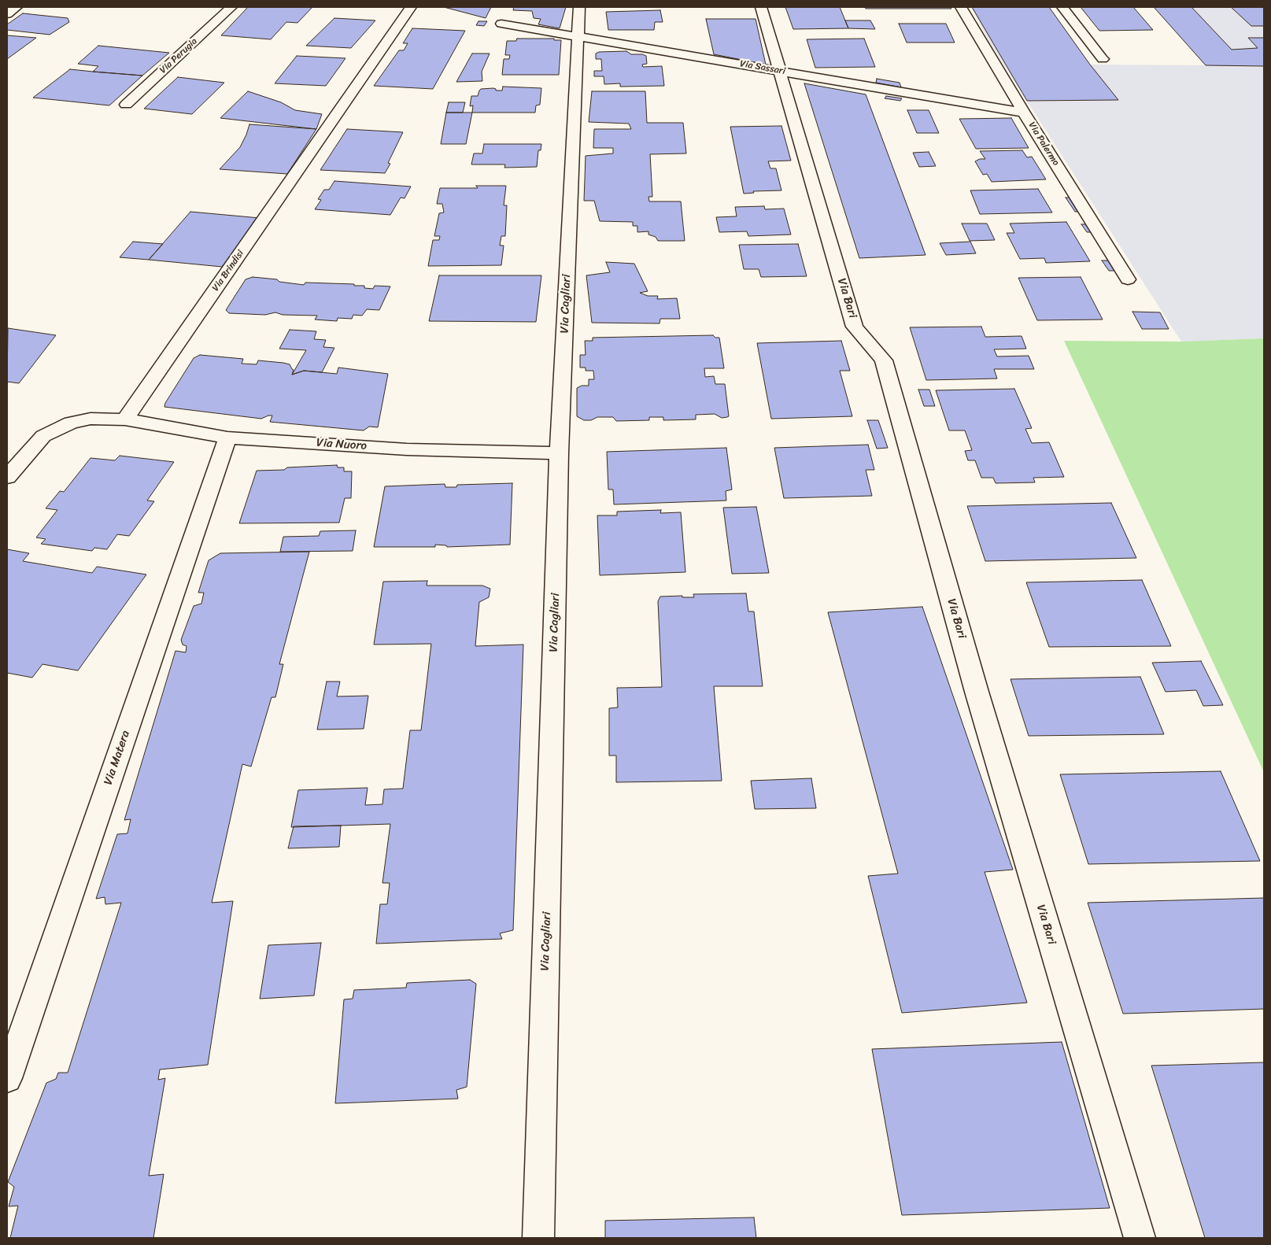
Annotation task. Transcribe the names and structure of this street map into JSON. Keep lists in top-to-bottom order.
{
  "streets": {
    "street": [
      "Via Perugia",
      "Via Sassari",
      "Via Palermo",
      "Via Brindisi",
      "Via Bari",
      "Via Cagliari",
      "Via Nuoro",
      "Via Matera"
    ]
  },
  "crossings": [
    ["Via Sassari", "Via Palermo"],
    ["Via Sassari", "Via Bari"],
    ["Via Sassari", "Via Cagliari"],
    ["Via Brindisi", "Via Nuoro"],
    ["Via Cagliari", "Via Nuoro"],
    ["Via Nuoro", "Via Matera"]
  ]
}
